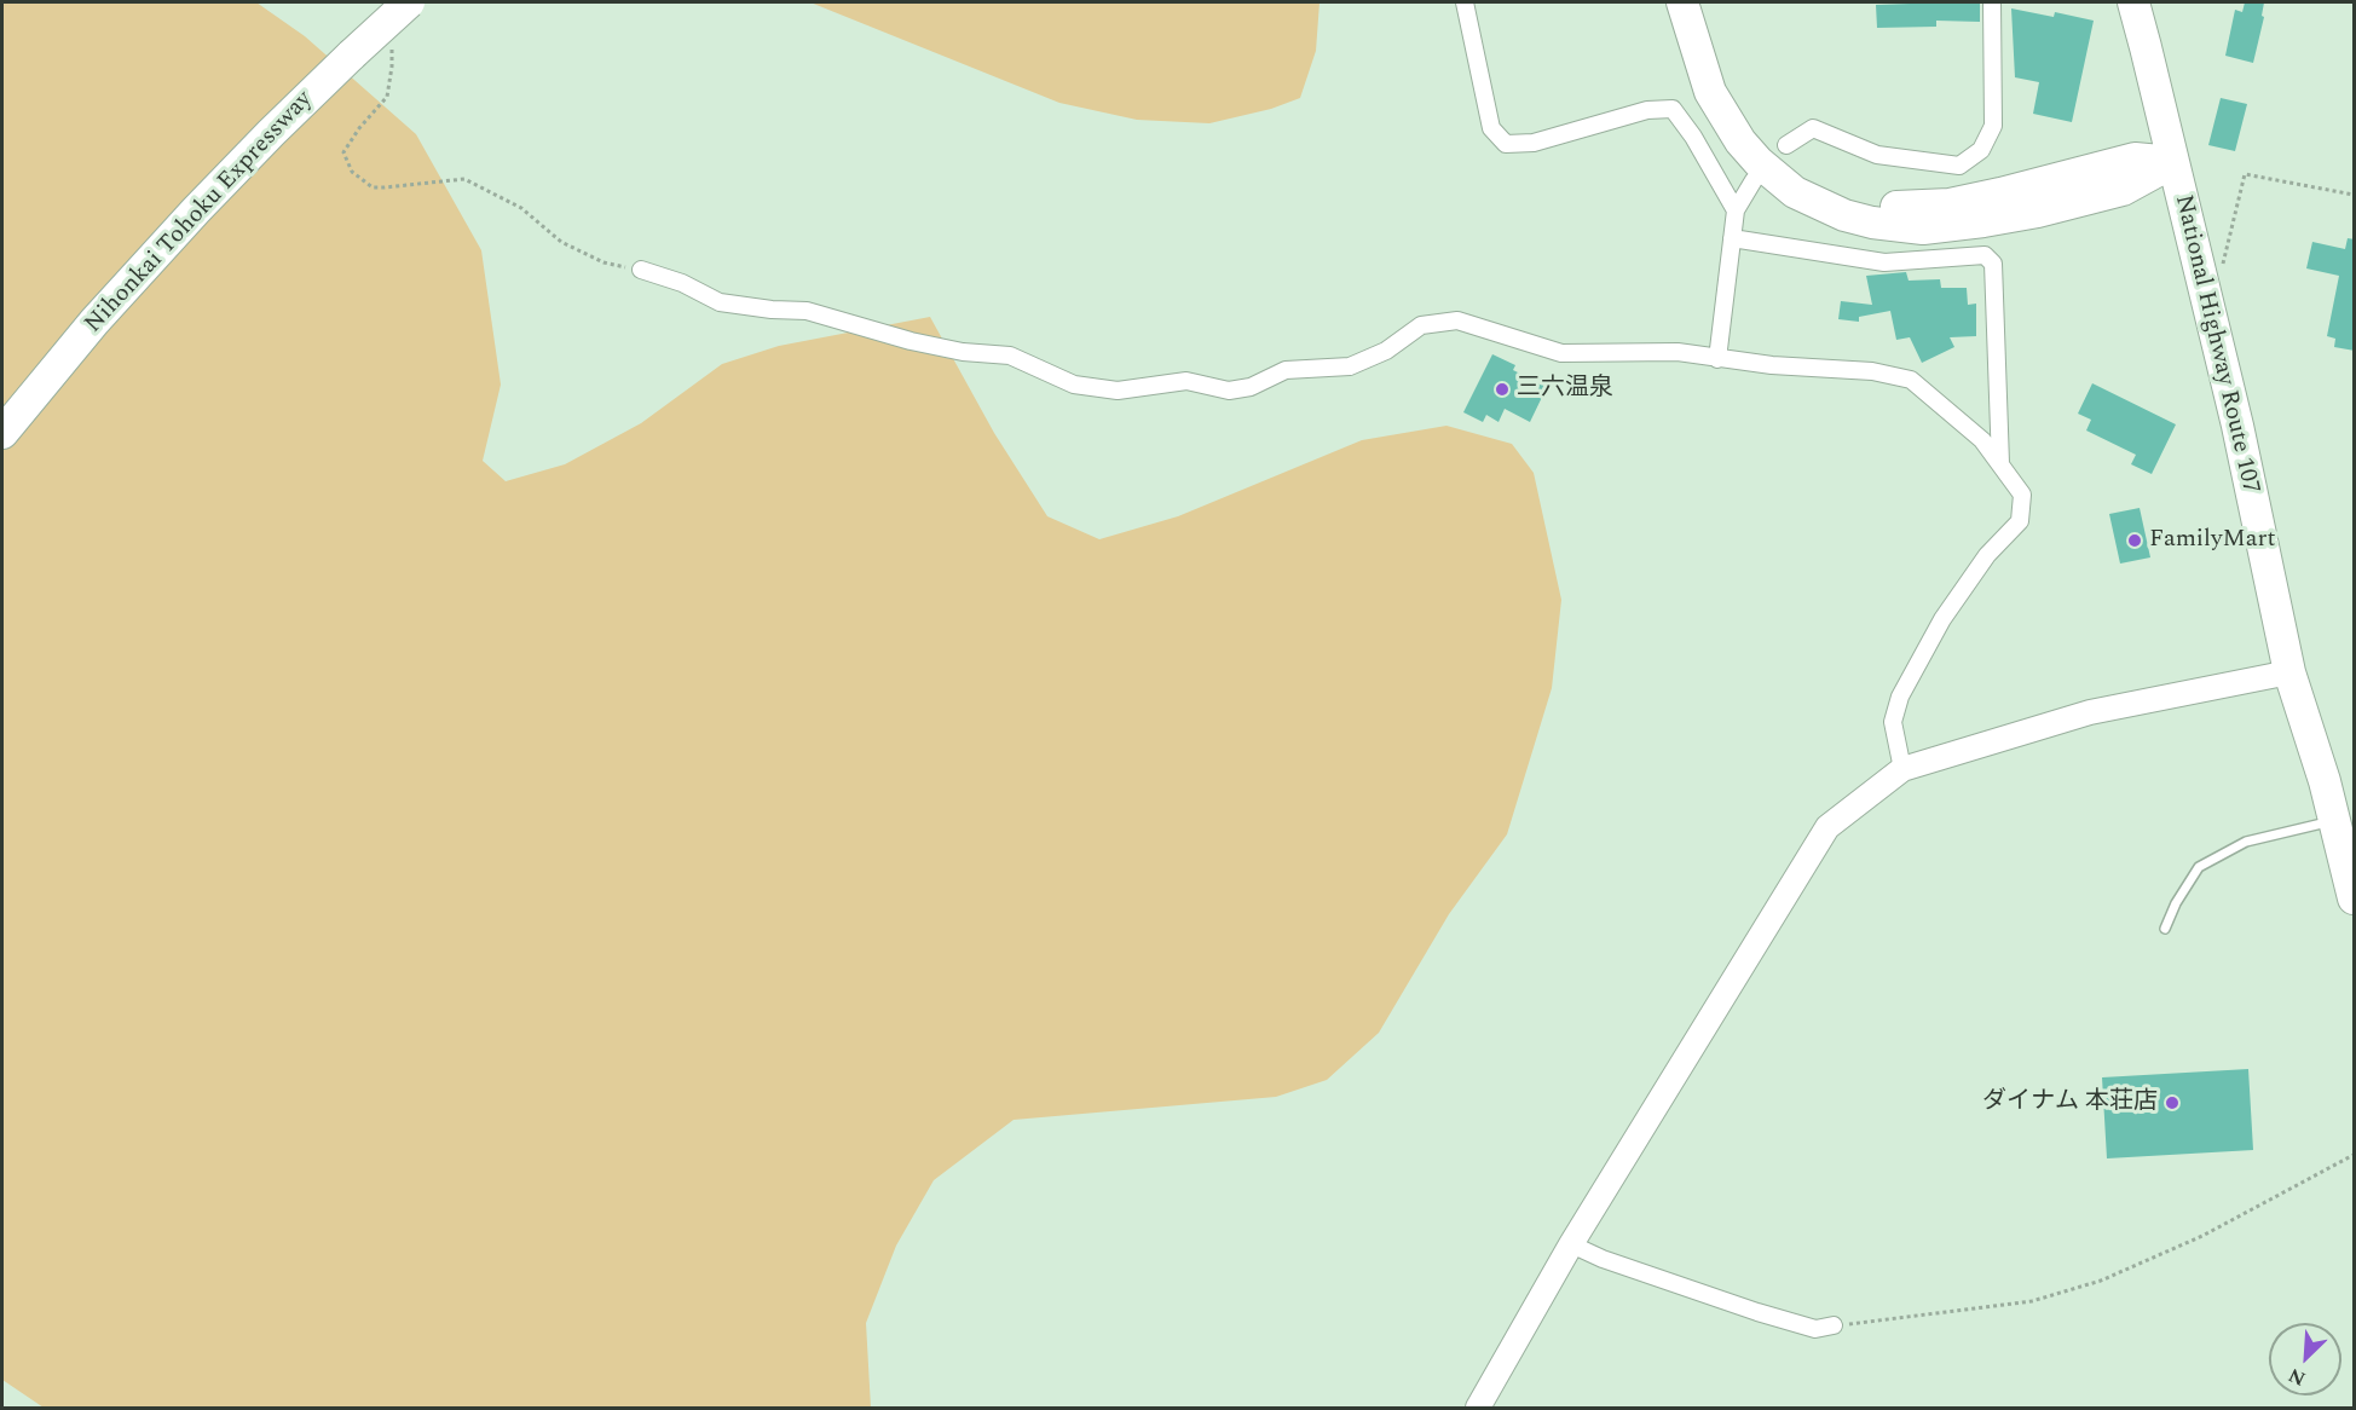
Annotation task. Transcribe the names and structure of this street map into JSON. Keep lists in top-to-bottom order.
{
  "streets": {
    "highway": ["Nihonkai Tohoku Expressway", "National Highway Route 107"]
  },
  "places": ["三六温泉", "FamilyMart", "ダイナム 本荘店"],
  "north": "bottom left"
}
